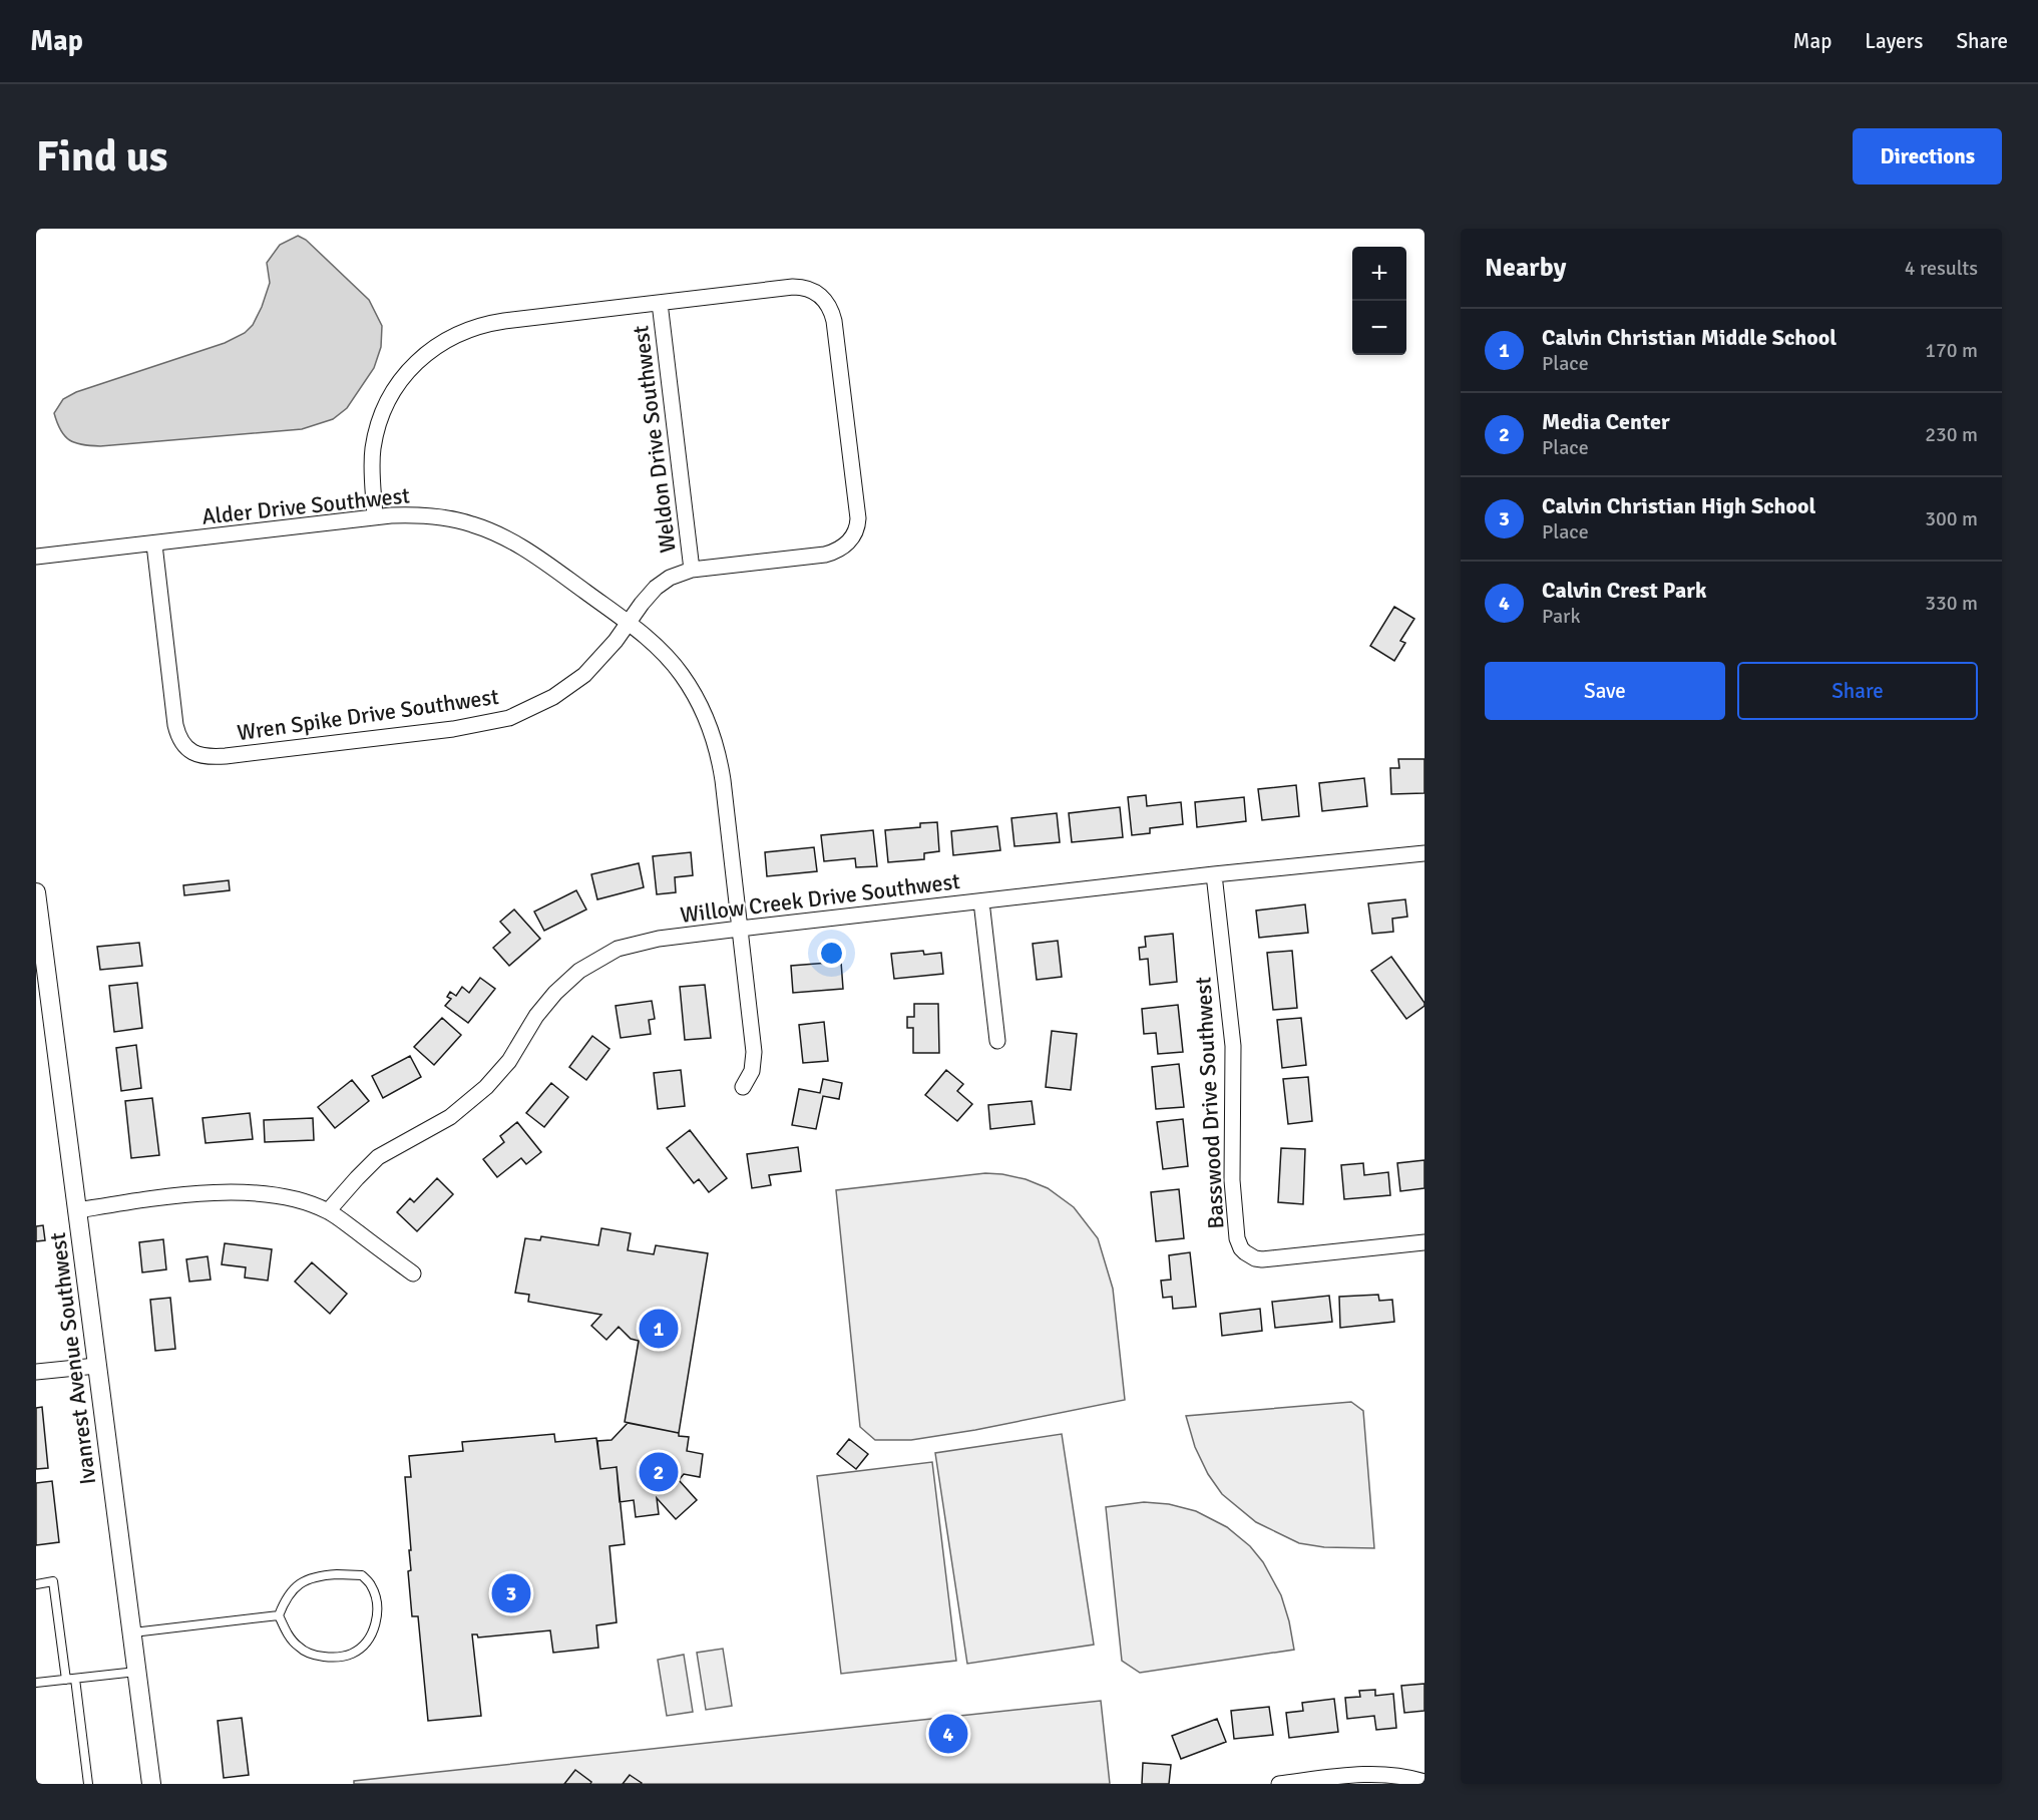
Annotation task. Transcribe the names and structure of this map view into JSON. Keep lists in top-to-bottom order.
{
  "streets": {
    "street": [
      "Weldon Drive Southwest",
      "Alder Drive Southwest",
      "Wren Spike Drive Southwest",
      "Willow Creek Drive Southwest",
      "Basswood Drive Southwest",
      "Ivanrest Avenue Southwest"
    ]
  },
  "crossings": [
    ["Weldon Drive Southwest", "Wren Spike Drive Southwest"],
    ["Alder Drive Southwest", "Wren Spike Drive Southwest"],
    ["Alder Drive Southwest", "Willow Creek Drive Southwest"],
    ["Willow Creek Drive Southwest", "Basswood Drive Southwest"]
  ],
  "page": {
    "header": "Map",
    "nav": ["Map", "Layers", "Share"],
    "buttons": [
      "Directions",
      ["Save", "Share"]
    ],
    "title": "Find us",
    "heading": ["Nearby", "4 results"],
    "map_buttons": ["+", "−"],
    "list": [
      {
        "mark": "1",
        "name": "Calvin Christian Middle School",
        "note": "Place",
        "value": "170 m"
      },
      {
        "mark": "2",
        "name": "Media Center",
        "note": "Place",
        "value": "230 m"
      },
      {
        "mark": "3",
        "name": "Calvin Christian High School",
        "note": "Place",
        "value": "300 m"
      },
      {
        "mark": "4",
        "name": "Calvin Crest Park",
        "note": "Park",
        "value": "330 m"
      }
    ],
    "pins": [
      "1",
      "2",
      "3",
      "4"
    ]
  }
}
